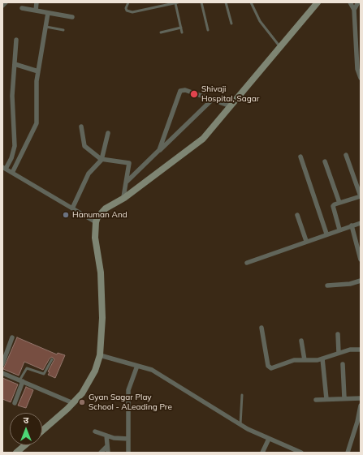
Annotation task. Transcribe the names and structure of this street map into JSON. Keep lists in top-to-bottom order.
{
  "places": ["Shivaji Hospital, Sagar", "Hanuman And", "Gyan Sagar Play School - ALeading Pre"],
  "north": "top"
}
